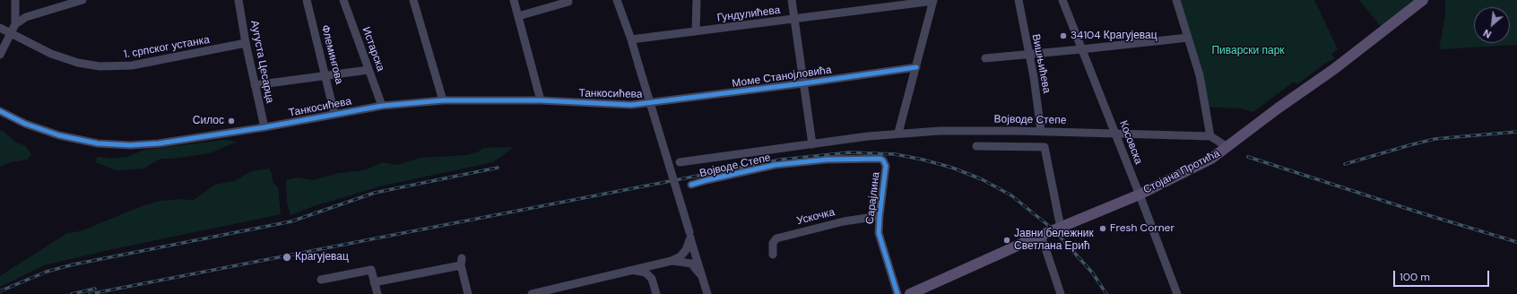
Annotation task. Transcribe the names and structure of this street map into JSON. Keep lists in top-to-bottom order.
{
  "streets": {
    "main road": ["Стојана Протића"],
    "street": [
      "Гундулићева",
      "1. српског устанка",
      "Истарска",
      "Флемингова",
      "Аугуста Цесарца",
      "Вишњићева",
      "Моме Станојловића",
      "Танкосићева",
      "Војводе Степе",
      "Косовска",
      "Сарајлина",
      "Ускочка"
    ]
  },
  "crossings": [
    ["1. српског устанка", "Аугуста Цесарца"],
    ["Истарска", "Танкосићева"],
    ["Флемингова", "Танкосићева"],
    ["Аугуста Цесарца", "Танкосићева"],
    ["Вишњићева", "Војводе Степе"],
    ["Моме Станојловића", "Танкосићева"],
    ["Војводе Степе", "Косовска"],
    ["Војводе Степе", "Сарајлина"],
    ["Косовска", "Стојана Протића"],
    ["Сарајлина", "Ускочка"]
  ],
  "parks": ["Пиварски парк"],
  "places": [
    "34104 Крагујевац",
    "Силос",
    "Fresh Corner",
    "Јавни бележник Светлана Ерић",
    "Крагујевац"
  ],
  "scale_bar": "100 m",
  "north": "bottom left"
}
